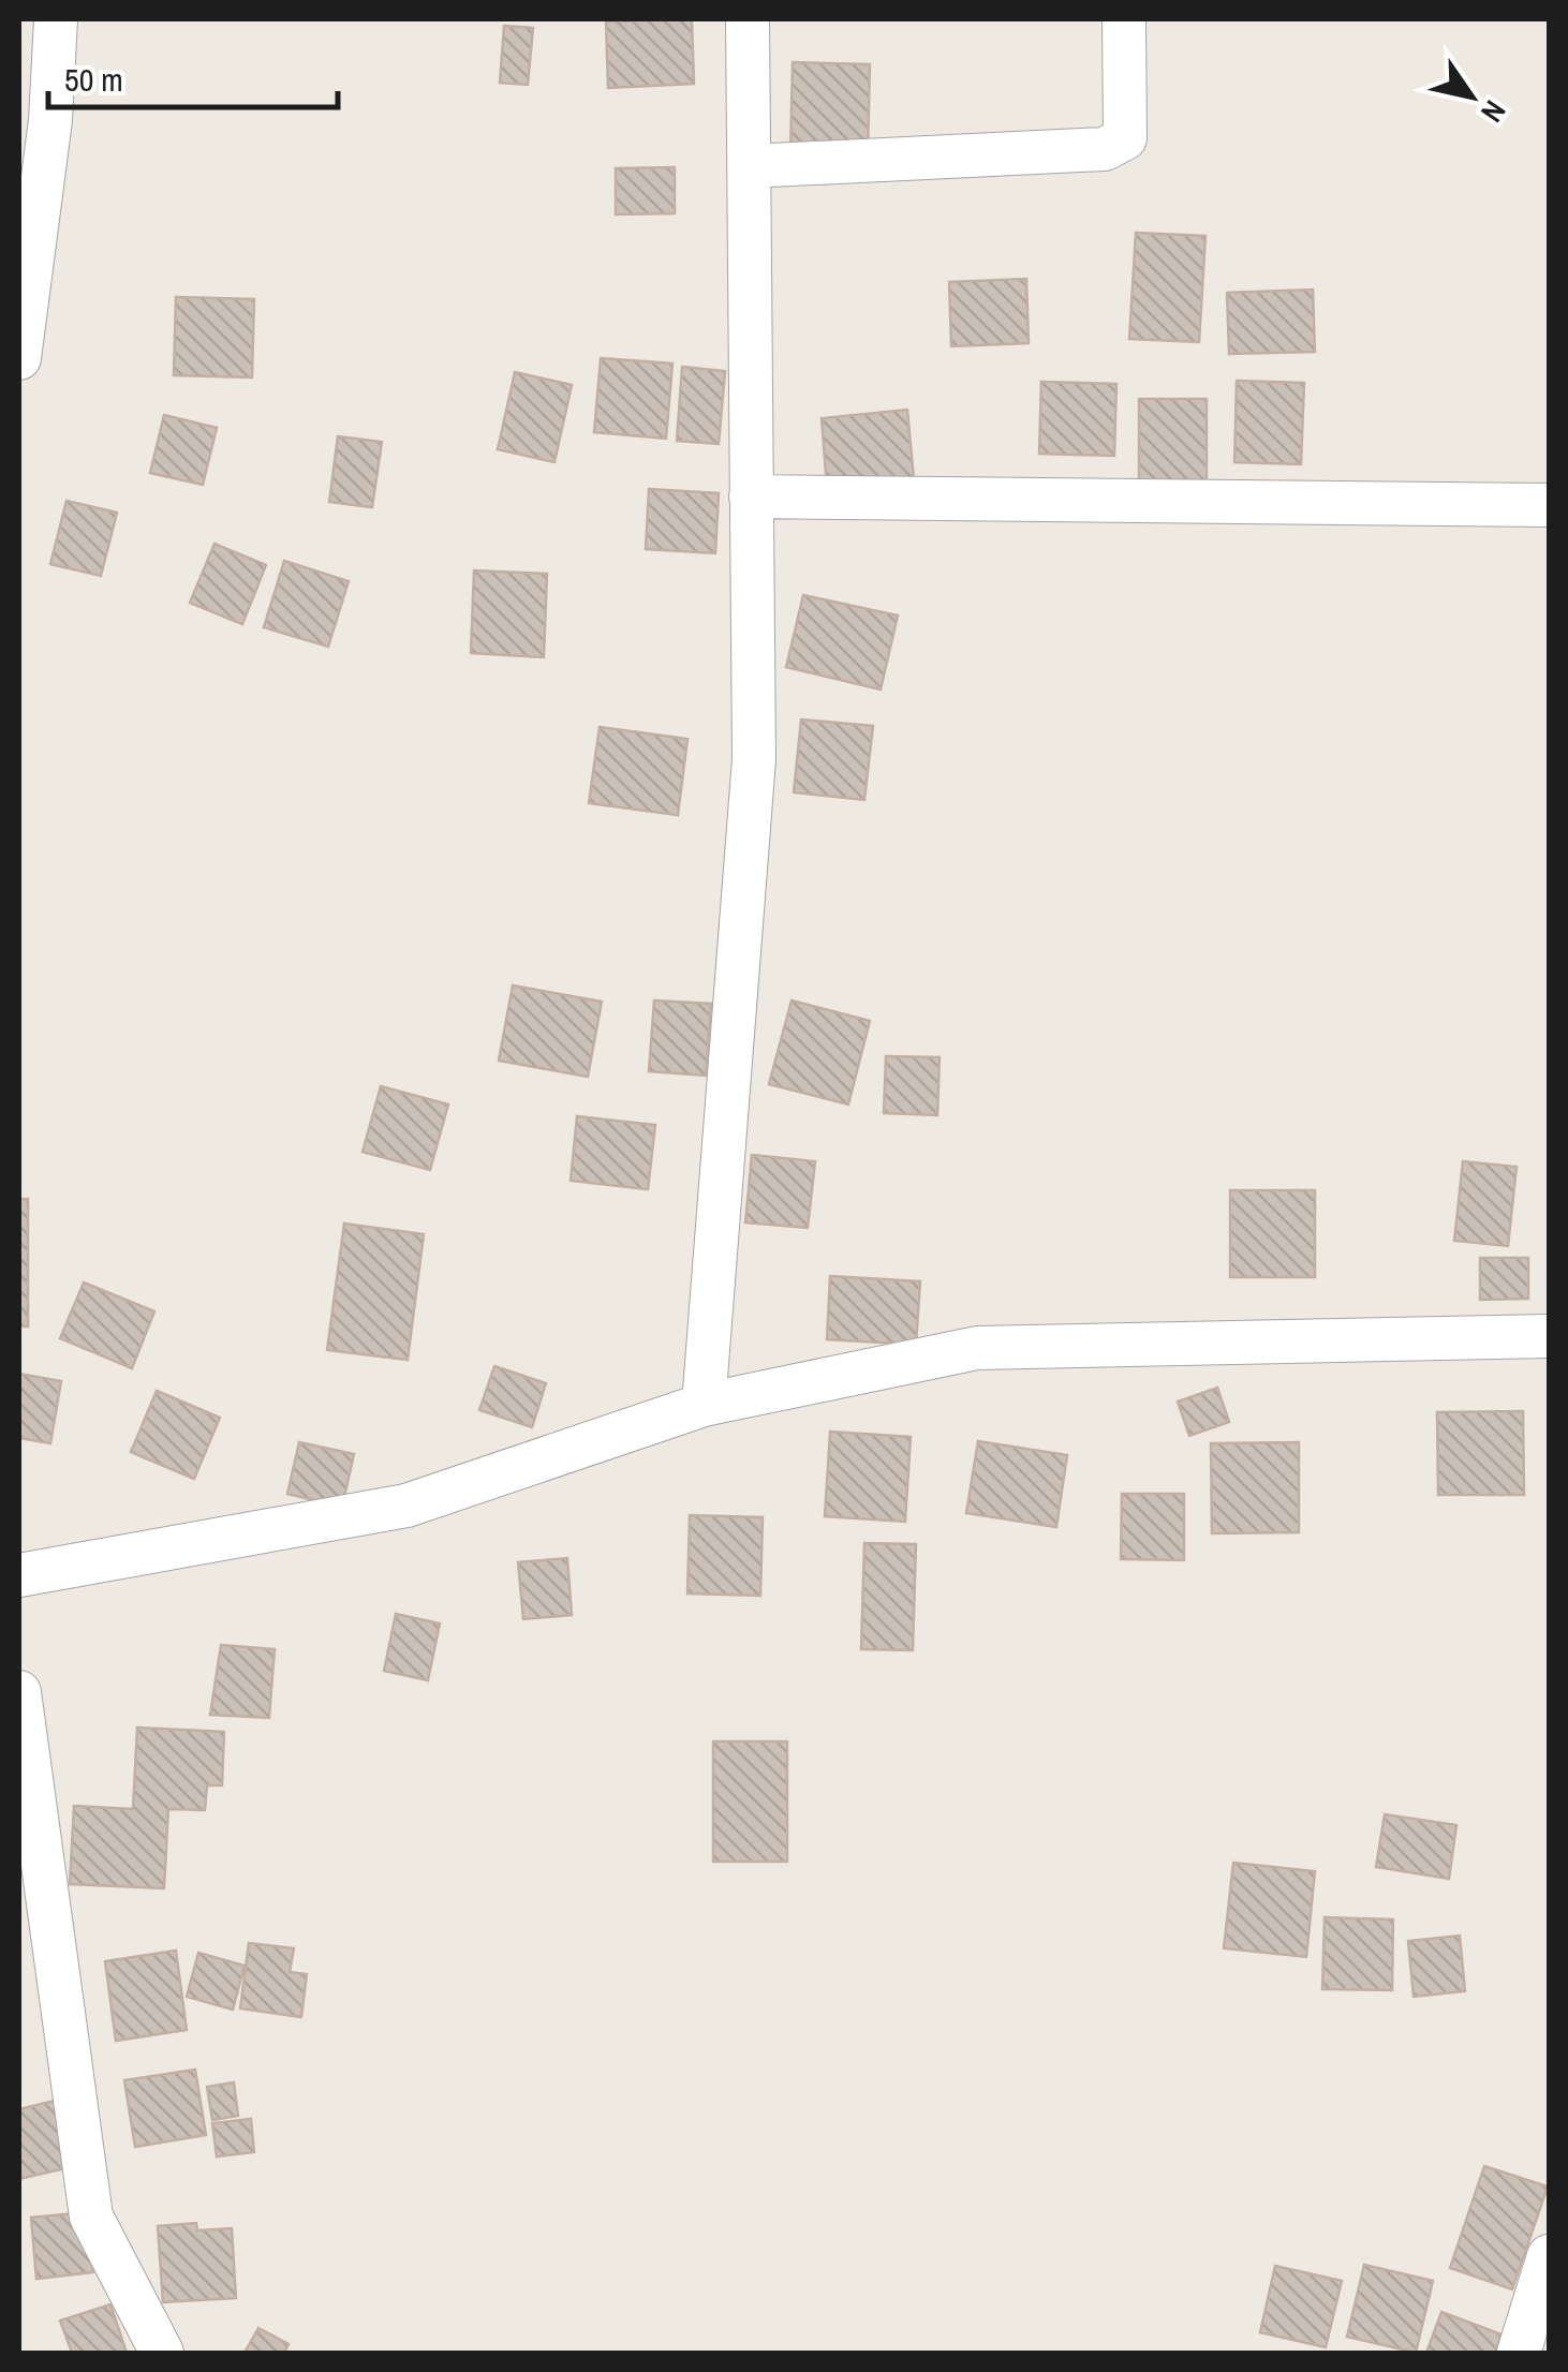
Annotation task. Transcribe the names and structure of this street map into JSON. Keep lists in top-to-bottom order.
{
  "scale_bar": "50 m",
  "north": "bottom right"
}
